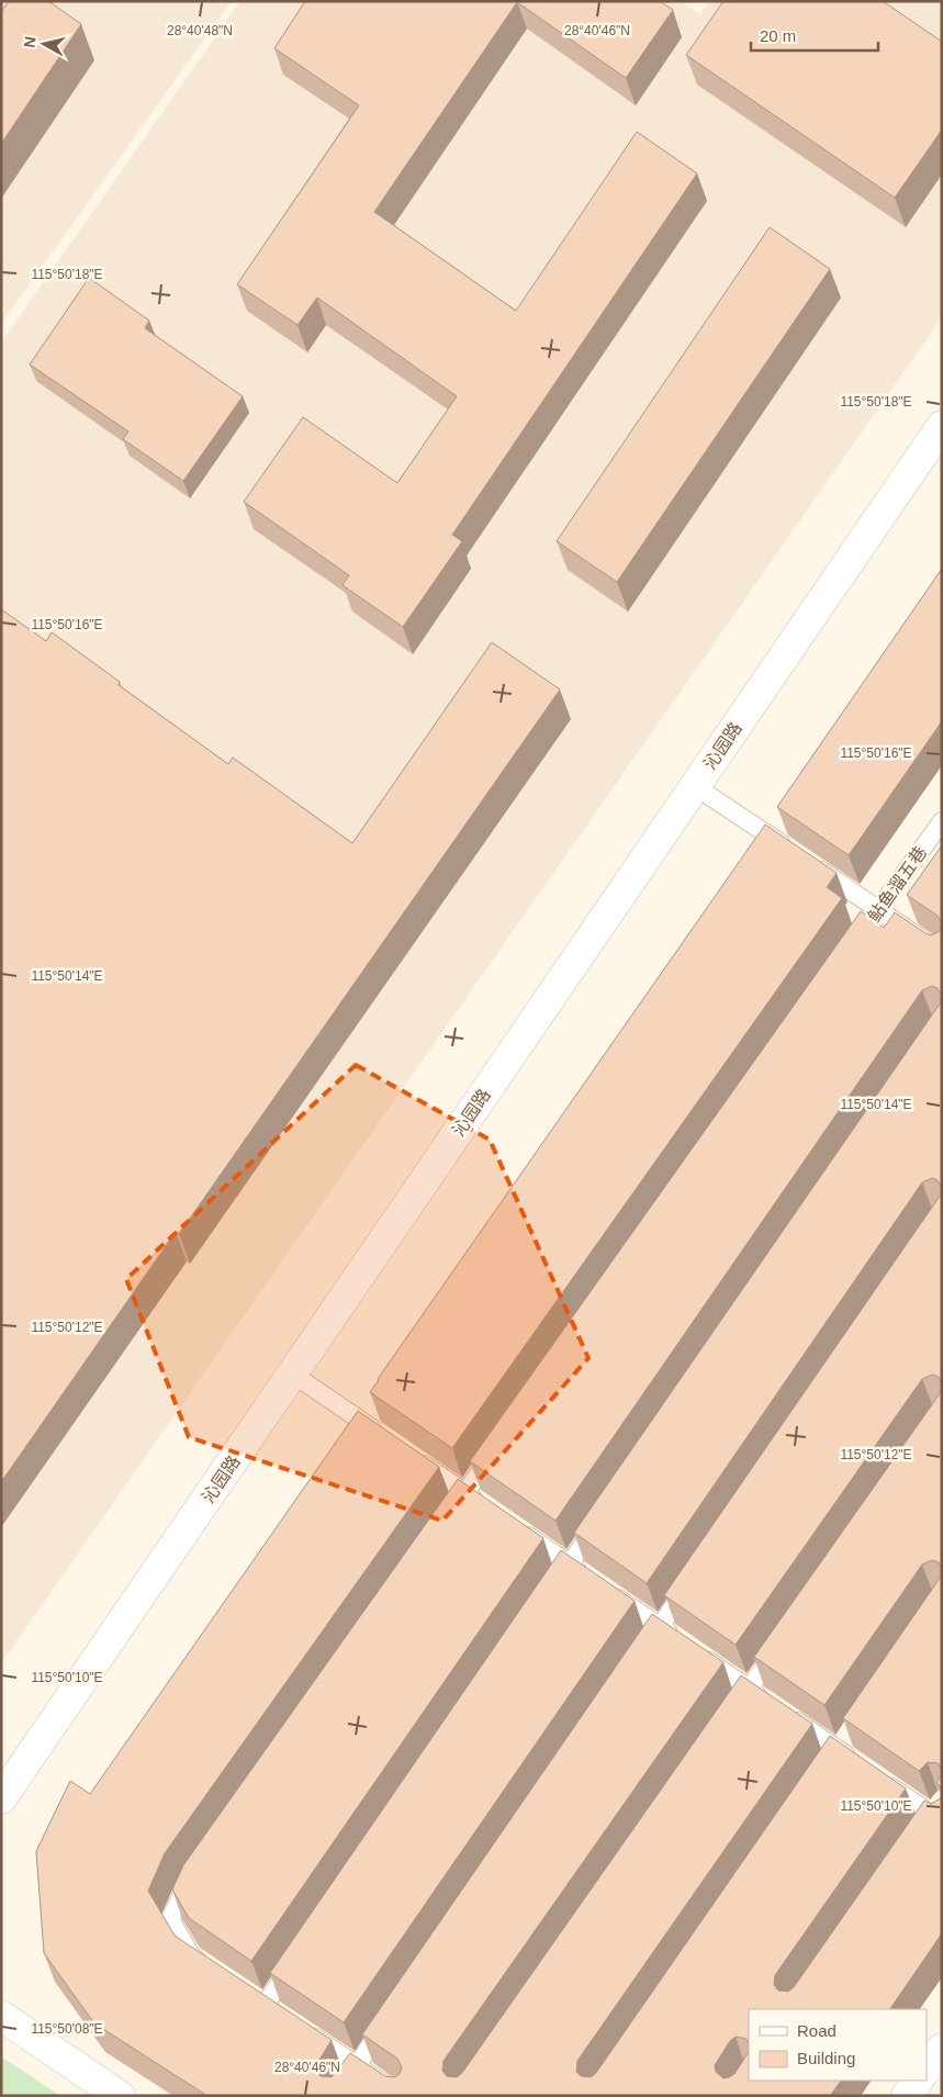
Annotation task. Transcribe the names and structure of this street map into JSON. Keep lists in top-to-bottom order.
{
  "streets": {
    "street": ["沁园路"],
    "lane": ["鲇鱼溜五巷"]
  },
  "legend": ["Road", "Building"],
  "scale_bar": "20 m",
  "north": "left",
  "coordinates": [
    "28°40'48\"N",
    "28°40'46\"N",
    "115°50'18\"E",
    "115°50'16\"E",
    "115°50'14\"E",
    "115°50'12\"E",
    "115°50'10\"E",
    "115°50'08\"E"
  ]
}
